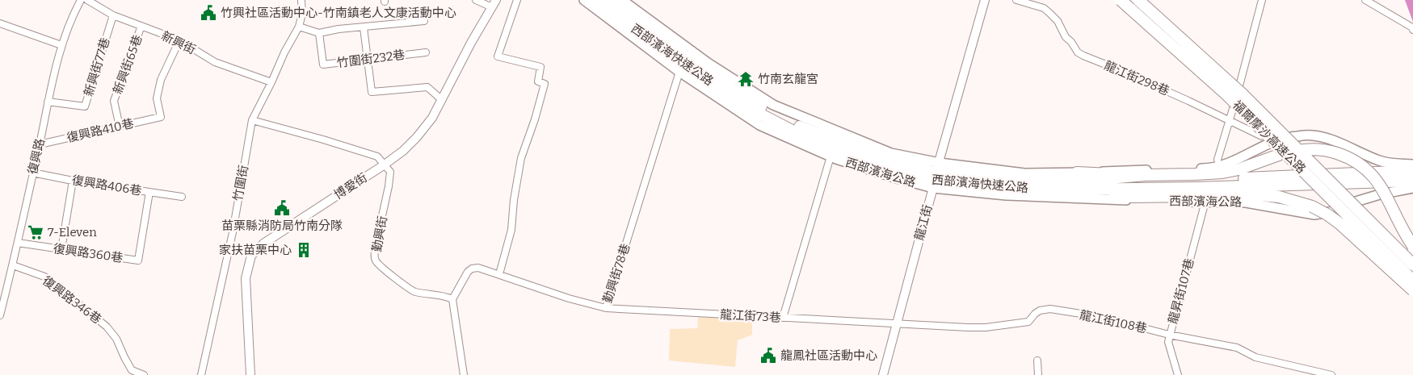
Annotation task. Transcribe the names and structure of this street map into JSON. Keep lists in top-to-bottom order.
{
  "streets": {
    "highway": ["西部濱海快速公路", "福爾摩沙高速公路"],
    "main road": ["西部濱海公路"],
    "street": [
      "新興街",
      "竹圍街232巷",
      "新興街65巷",
      "新興街77巷",
      "龍江街298巷",
      "復興路410巷",
      "復興路",
      "竹圍街",
      "復興路406巷",
      "博愛街",
      "龍江街",
      "勤興街",
      "復興路360巷",
      "勤興街78巷",
      "龍昇街107巷",
      "復興路346巷",
      "龍江街73巷",
      "龍江街108巷"
    ]
  },
  "crossings": [
    ["新興街", "新興街65巷"],
    ["新興街", "新興街77巷"],
    ["新興街", "復興路410巷"],
    ["新興街", "竹圍街"],
    ["西部濱海快速公路", "西部濱海公路"],
    ["西部濱海快速公路", "龍江街"],
    ["新興街65巷", "復興路410巷"],
    ["新興街77巷", "復興路"],
    ["龍江街298巷", "西部濱海公路"],
    ["復興路410巷", "復興路"],
    ["復興路", "復興路406巷"],
    ["復興路", "復興路360巷"],
    ["復興路", "復興路346巷"],
    ["西部濱海公路", "龍江街"],
    ["西部濱海公路", "勤興街78巷"],
    ["復興路406巷", "復興路360巷"],
    ["博愛街", "勤興街"],
    ["龍江街", "龍江街73巷"],
    ["龍江街", "龍江街108巷"],
    ["勤興街", "勤興街78巷"],
    ["勤興街78巷", "龍江街73巷"],
    ["龍昇街107巷", "龍江街108巷"],
    ["龍江街73巷", "龍江街108巷"]
  ],
  "places": {
    "public building": ["竹興社區活動中心-竹南鎮老人文康活動中心", "苗栗縣消防局竹南分隊", "龍鳳社區活動中心"],
    "temple": ["竹南玄龍宮"],
    "supermarket": ["7-Eleven"],
    "building": ["家扶苗栗中心"]
  }
}
